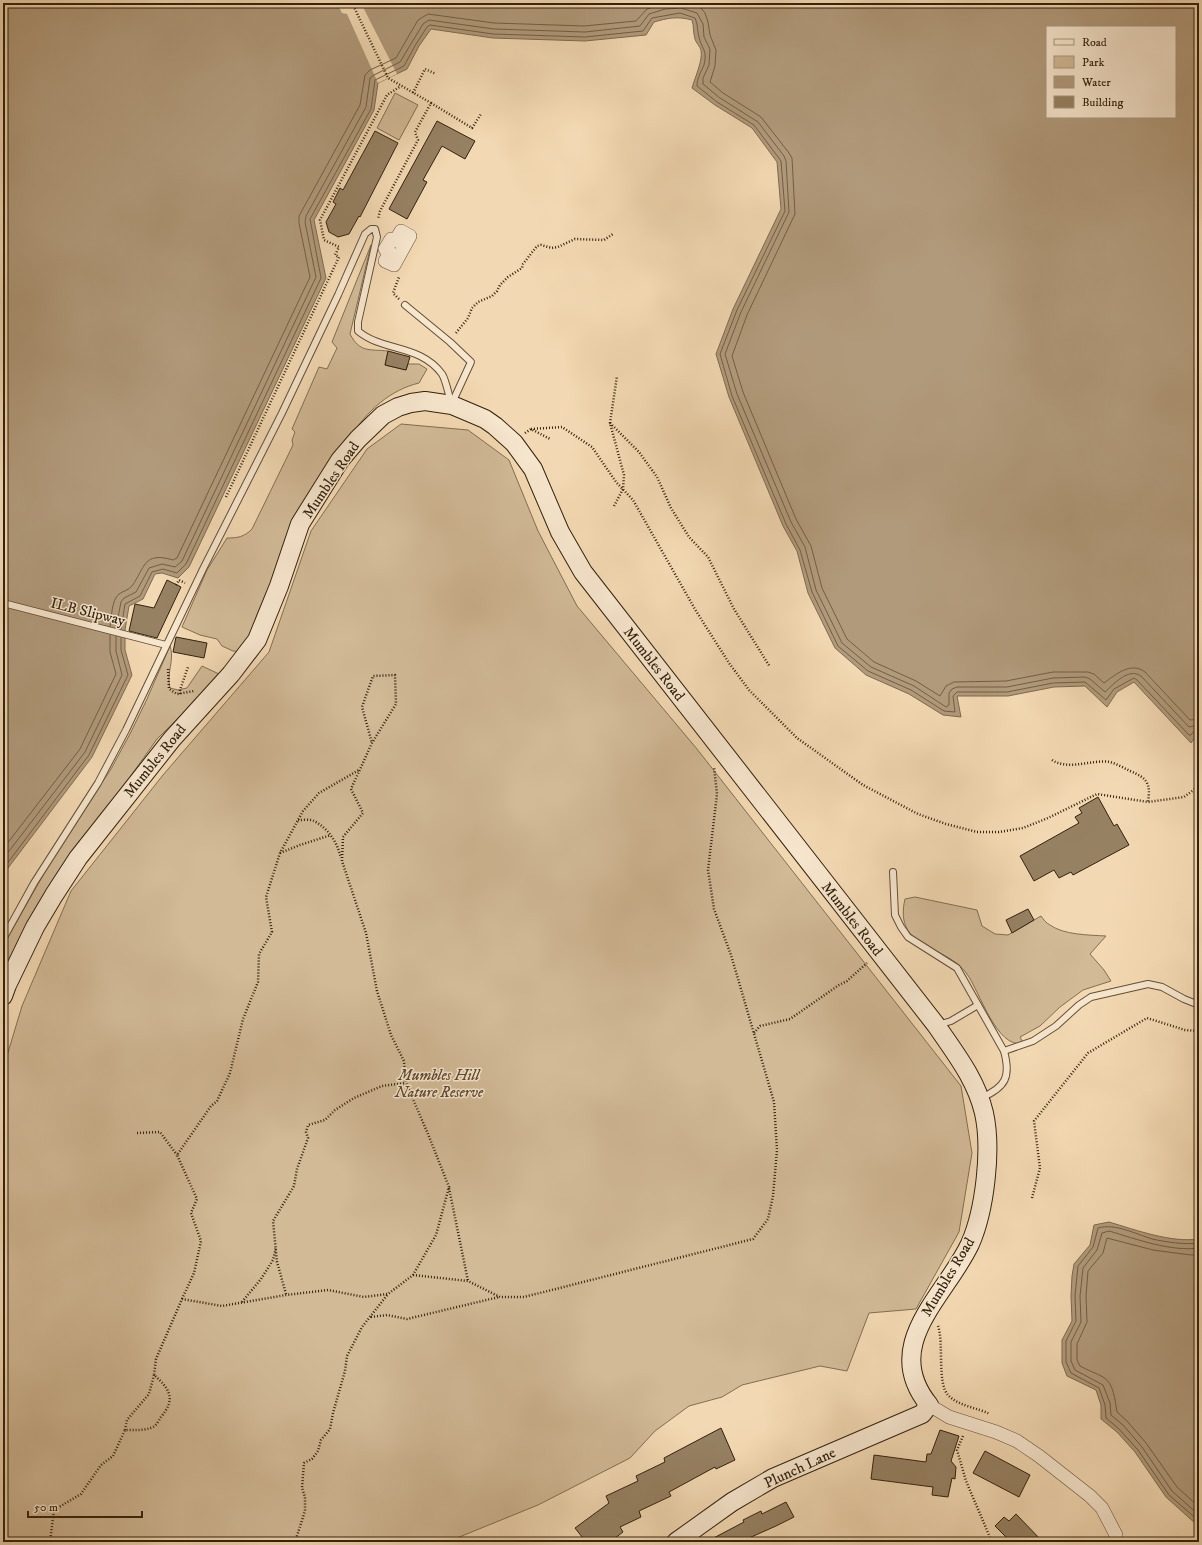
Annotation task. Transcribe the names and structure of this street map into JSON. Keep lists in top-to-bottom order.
{
  "streets": {
    "street": ["Mumbles Road", "Plunch Lane"],
    "lane": ["ILB Slipway"]
  },
  "crossings": [
    ["Mumbles Road", "Plunch Lane"]
  ],
  "parks": ["Mumbles Hill Nature Reserve"],
  "legend": [
    "Road",
    "Park",
    "Water",
    "Building"
  ],
  "scale_bar": "50 m"
}
